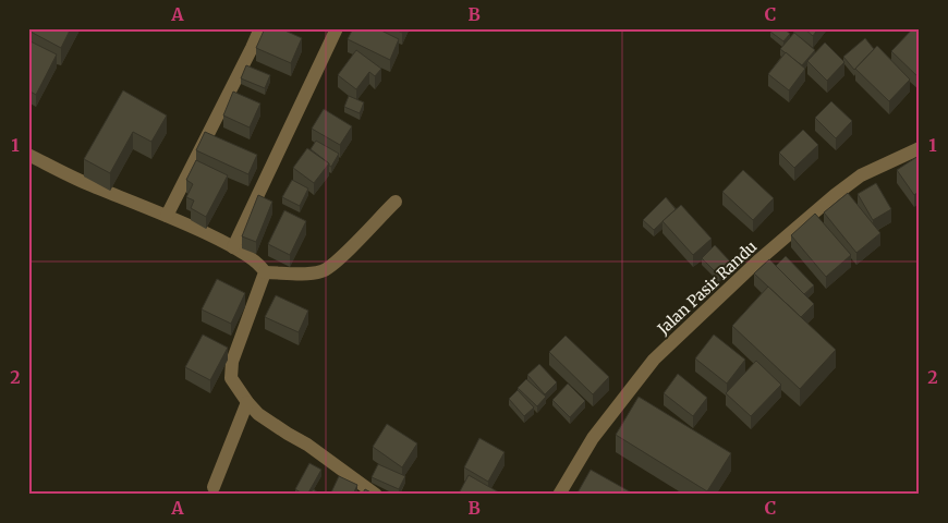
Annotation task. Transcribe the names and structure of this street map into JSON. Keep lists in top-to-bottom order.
{
  "streets": {
    "street": ["Jalan Pasir Randu"]
  },
  "grid": {
    "columns": ["A", "B", "C"],
    "rows": ["1", "2"]
  }
}
